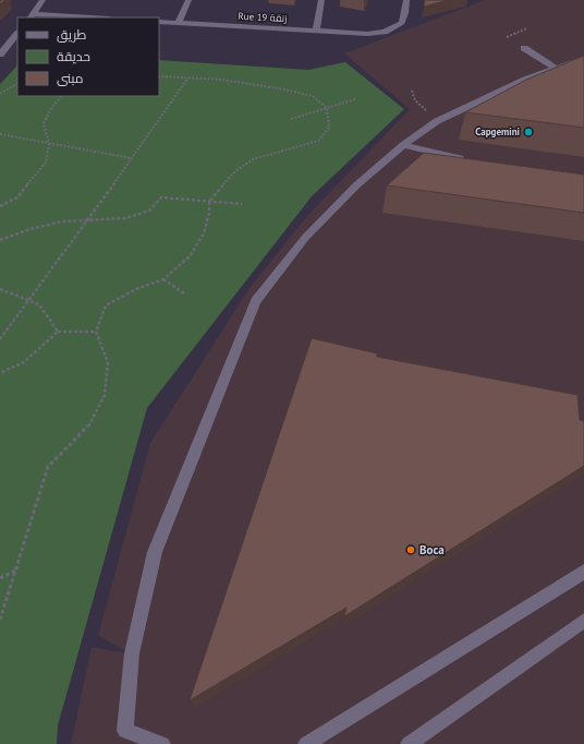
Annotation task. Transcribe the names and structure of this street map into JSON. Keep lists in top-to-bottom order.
{
  "streets": {
    "street": ["Rue 19 زنقة"]
  },
  "places": ["Capgemini", "Boca"],
  "legend": ["طريق", "حديقة", "مبنى"]
}
